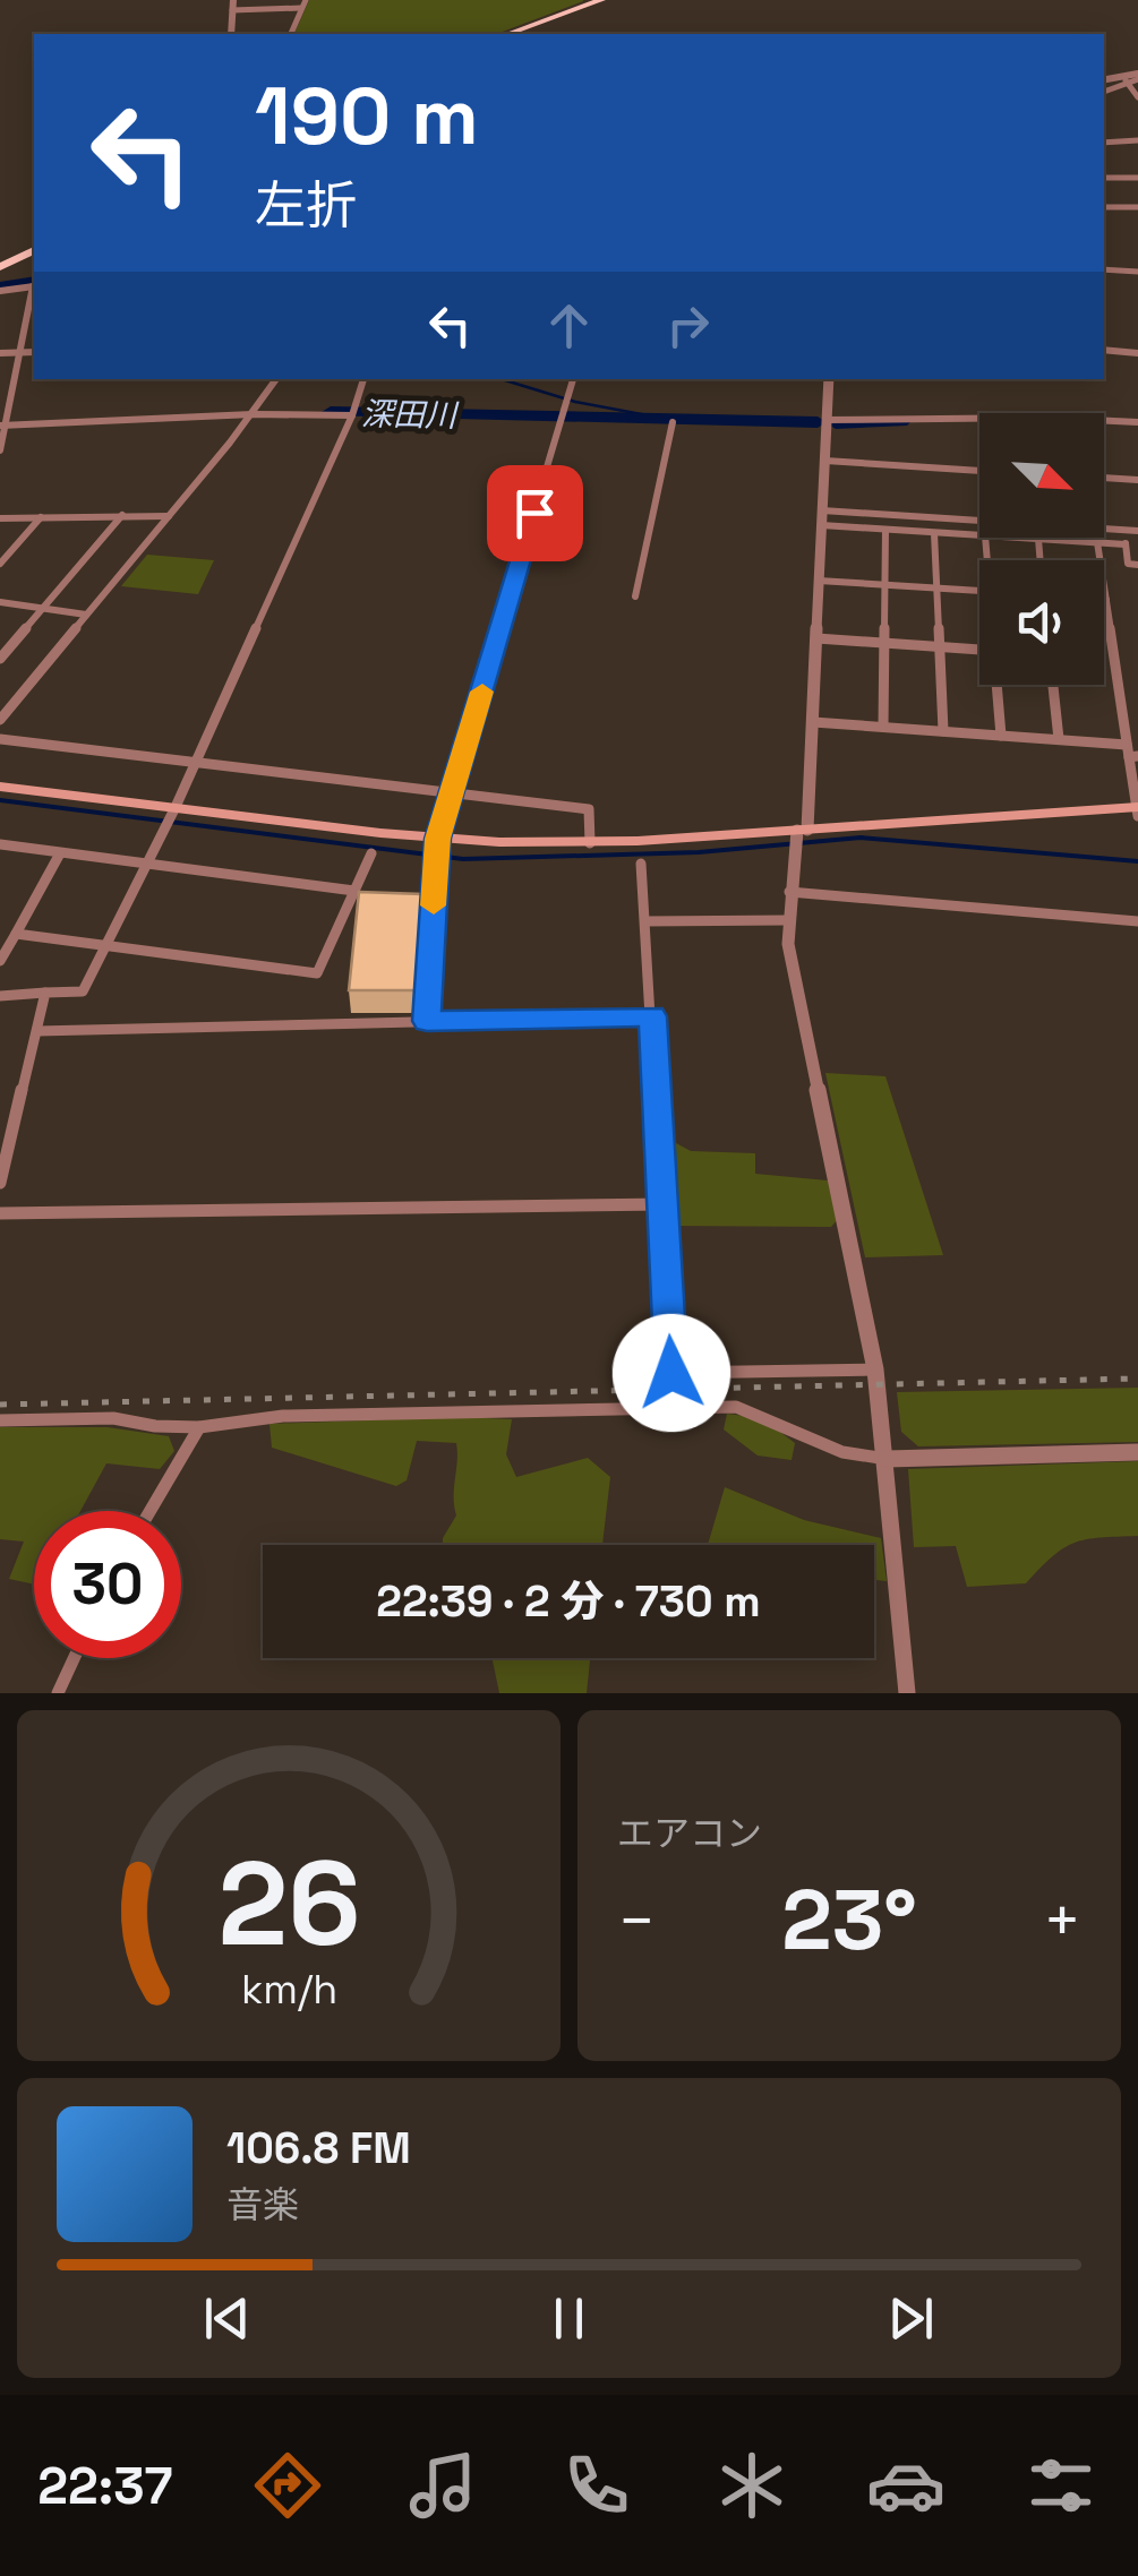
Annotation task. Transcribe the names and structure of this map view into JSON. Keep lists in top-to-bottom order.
{
  "water": ["深田川"],
  "north": "bottom right",
  "page": {
    "turn": ["190 m", "左折"],
    "limit": "30",
    "trip": "22:39 · 2 分 · 730 m",
    "tile": "エアコン",
    "heat": ["−", "23°", "+"],
    "song": ["106.8 FM", "音楽"],
    "tabs": "22:37",
    "gauge": ["26", "km/h"]
  }
}
